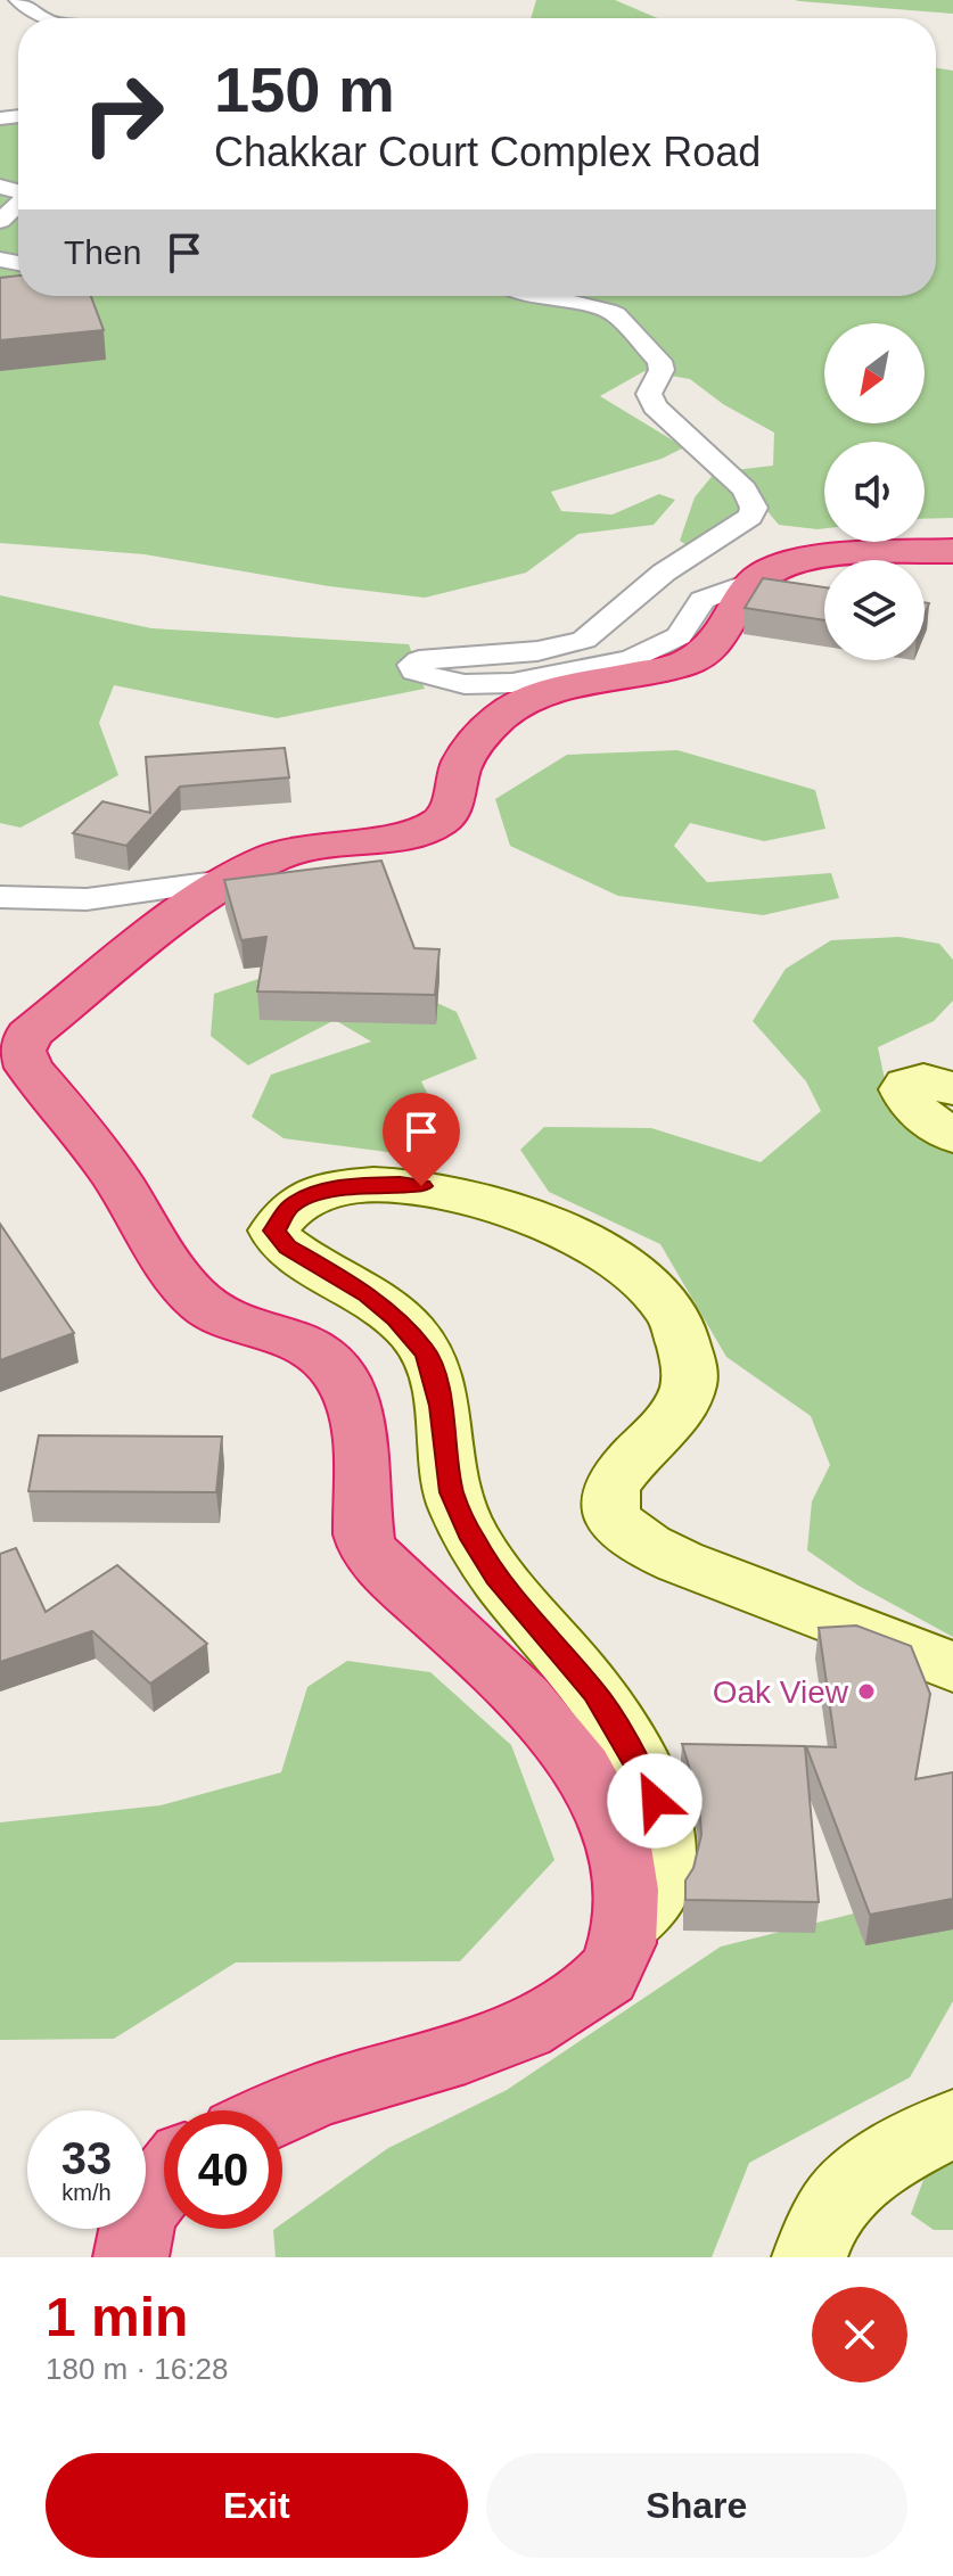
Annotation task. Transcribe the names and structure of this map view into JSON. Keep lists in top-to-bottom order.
{
  "places": ["Oak View"],
  "north": "bottom left",
  "page": {
    "turn": ["150 m", "Chakkar Court Complex Road"],
    "then": "Then",
    "speed": "33 km/h",
    "limit": "40",
    "heading": ["1 min", "180 m · 16:28"],
    "buttons": ["Exit", "Share"]
  }
}
